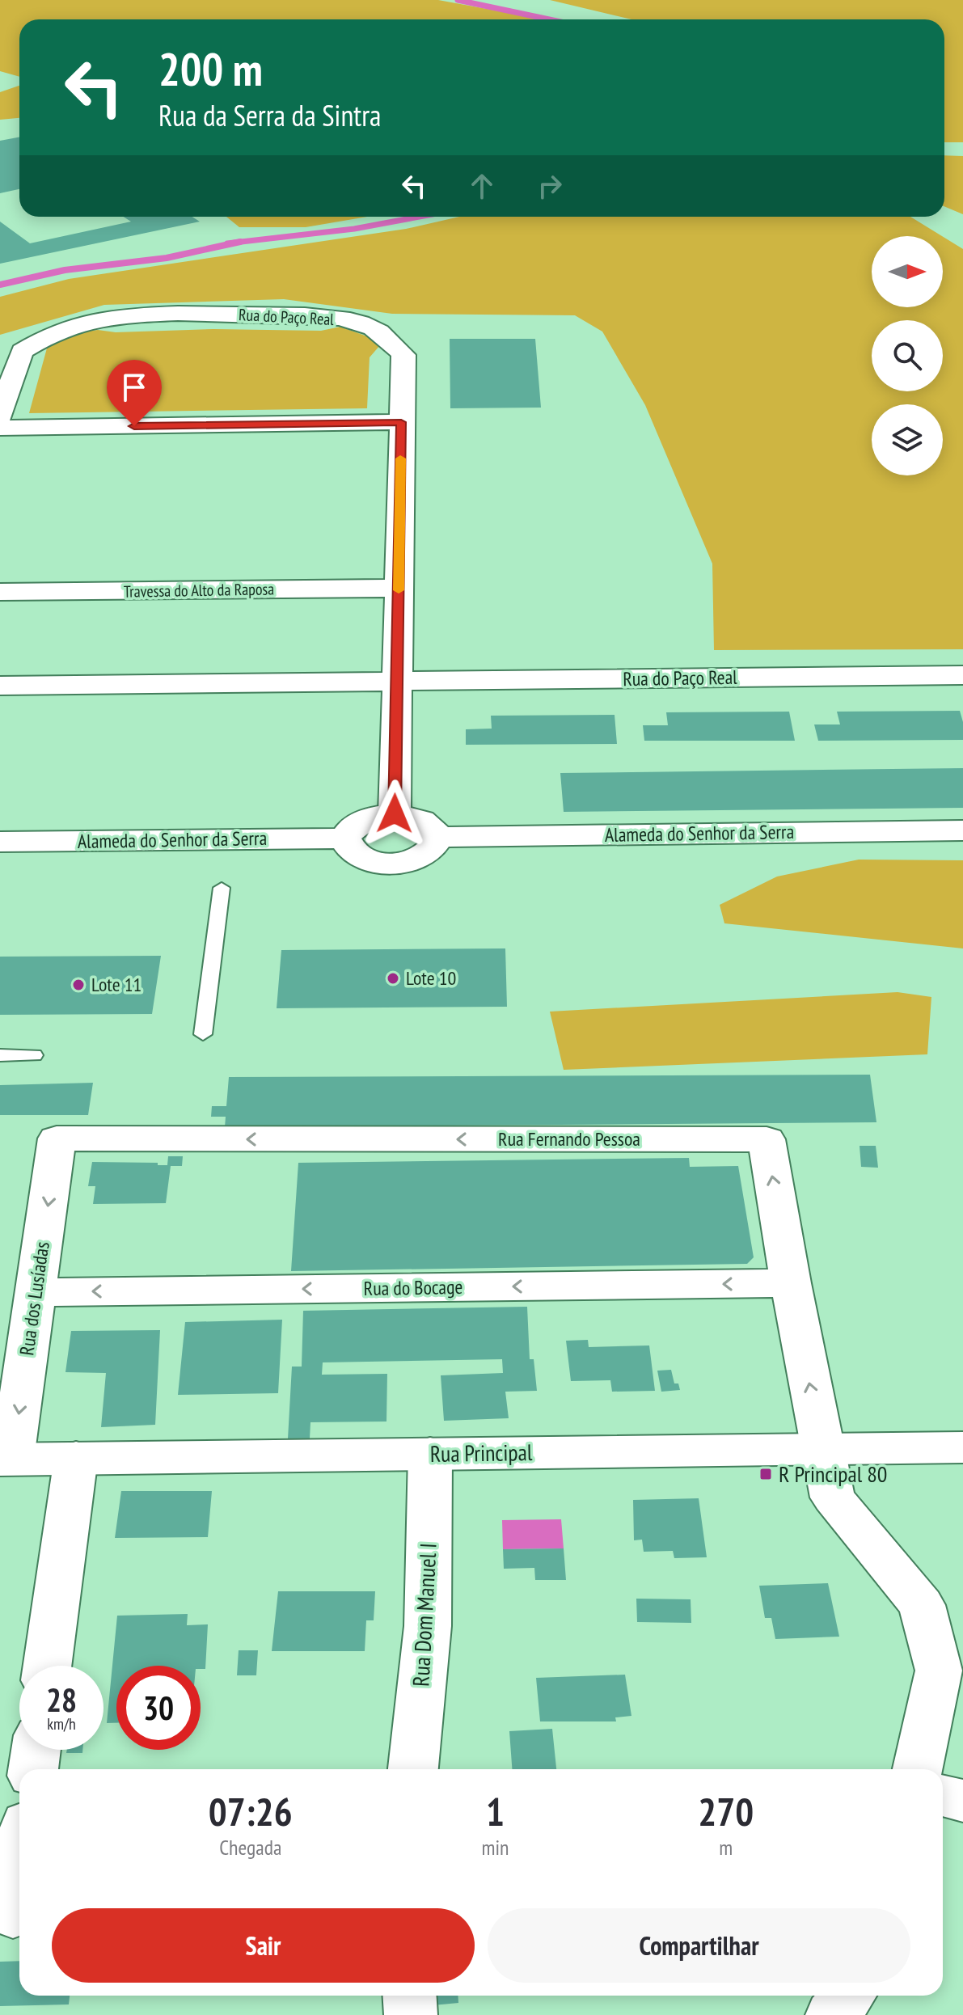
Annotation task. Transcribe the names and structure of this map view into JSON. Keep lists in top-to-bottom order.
{
  "streets": {
    "street": [
      "Rua do Paço Real",
      "Travessa do Alto da Raposa",
      "Alameda do Senhor da Serra",
      "Rua Fernando Pessoa",
      "Rua do Bocage",
      "Rua dos Lusíadas",
      "Rua Principal",
      "Rua Dom Manuel I"
    ]
  },
  "crossings": [
    ["Rua do Paço Real", "Travessa do Alto da Raposa"],
    ["Rua Fernando Pessoa", "Rua do Bocage"],
    ["Rua Fernando Pessoa", "Rua dos Lusíadas"],
    ["Rua Fernando Pessoa", "Rua Principal"],
    ["Rua do Bocage", "Rua dos Lusíadas"],
    ["Rua dos Lusíadas", "Rua Principal"],
    ["Rua Principal", "Rua Dom Manuel I"]
  ],
  "one_way": ["Rua Fernando Pessoa", "Rua do Bocage", "Rua dos Lusíadas"],
  "places": {
    "other": ["Lote 10", "Lote 11"],
    "transit": ["R Principal 80"]
  },
  "north": "right",
  "page": {
    "turn": ["200 m", "Rua da Serra da Sintra"],
    "speed": "28 km/h",
    "limit": "30",
    "eta": [
      "07:26",
      "Chegada",
      "1",
      "min",
      "270",
      "m"
    ],
    "buttons": ["Sair", "Compartilhar"]
  }
}
